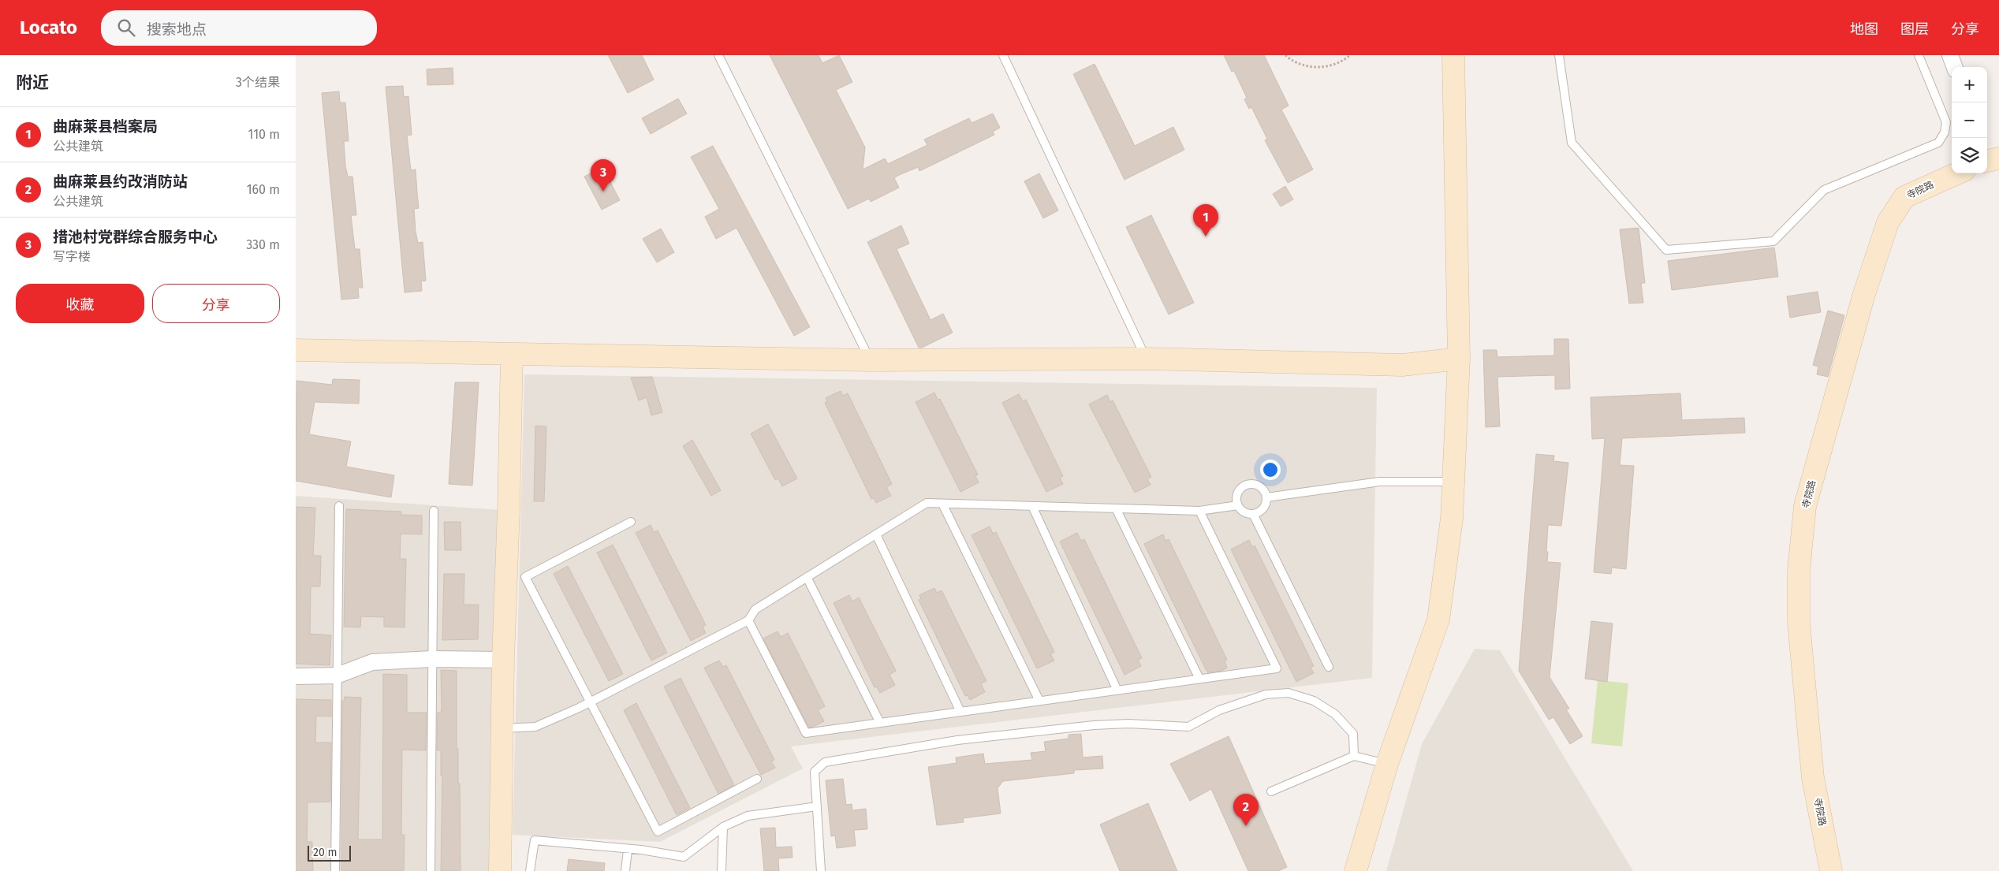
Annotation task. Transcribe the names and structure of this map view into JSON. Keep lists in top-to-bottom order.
{
  "streets": {
    "street": ["寺院路"]
  },
  "scale_bar": "20 m",
  "page": {
    "header": "Locato",
    "search": "搜索地点",
    "nav": ["地图", "图层", "分享"],
    "heading": ["附近", "3个结果"],
    "map_buttons": ["+", "−"],
    "list": [
      {
        "mark": "1",
        "name": "曲麻莱县档案局",
        "note": "公共建筑",
        "value": "110 m"
      },
      {
        "mark": "2",
        "name": "曲麻莱县约改消防站",
        "note": "公共建筑",
        "value": "160 m"
      },
      {
        "mark": "3",
        "name": "措池村党群综合服务中心",
        "note": "写字楼",
        "value": "330 m"
      }
    ],
    "pins": ["3", "1", "2"],
    "buttons": ["收藏", "分享"],
    "scale": "20 m"
  }
}
